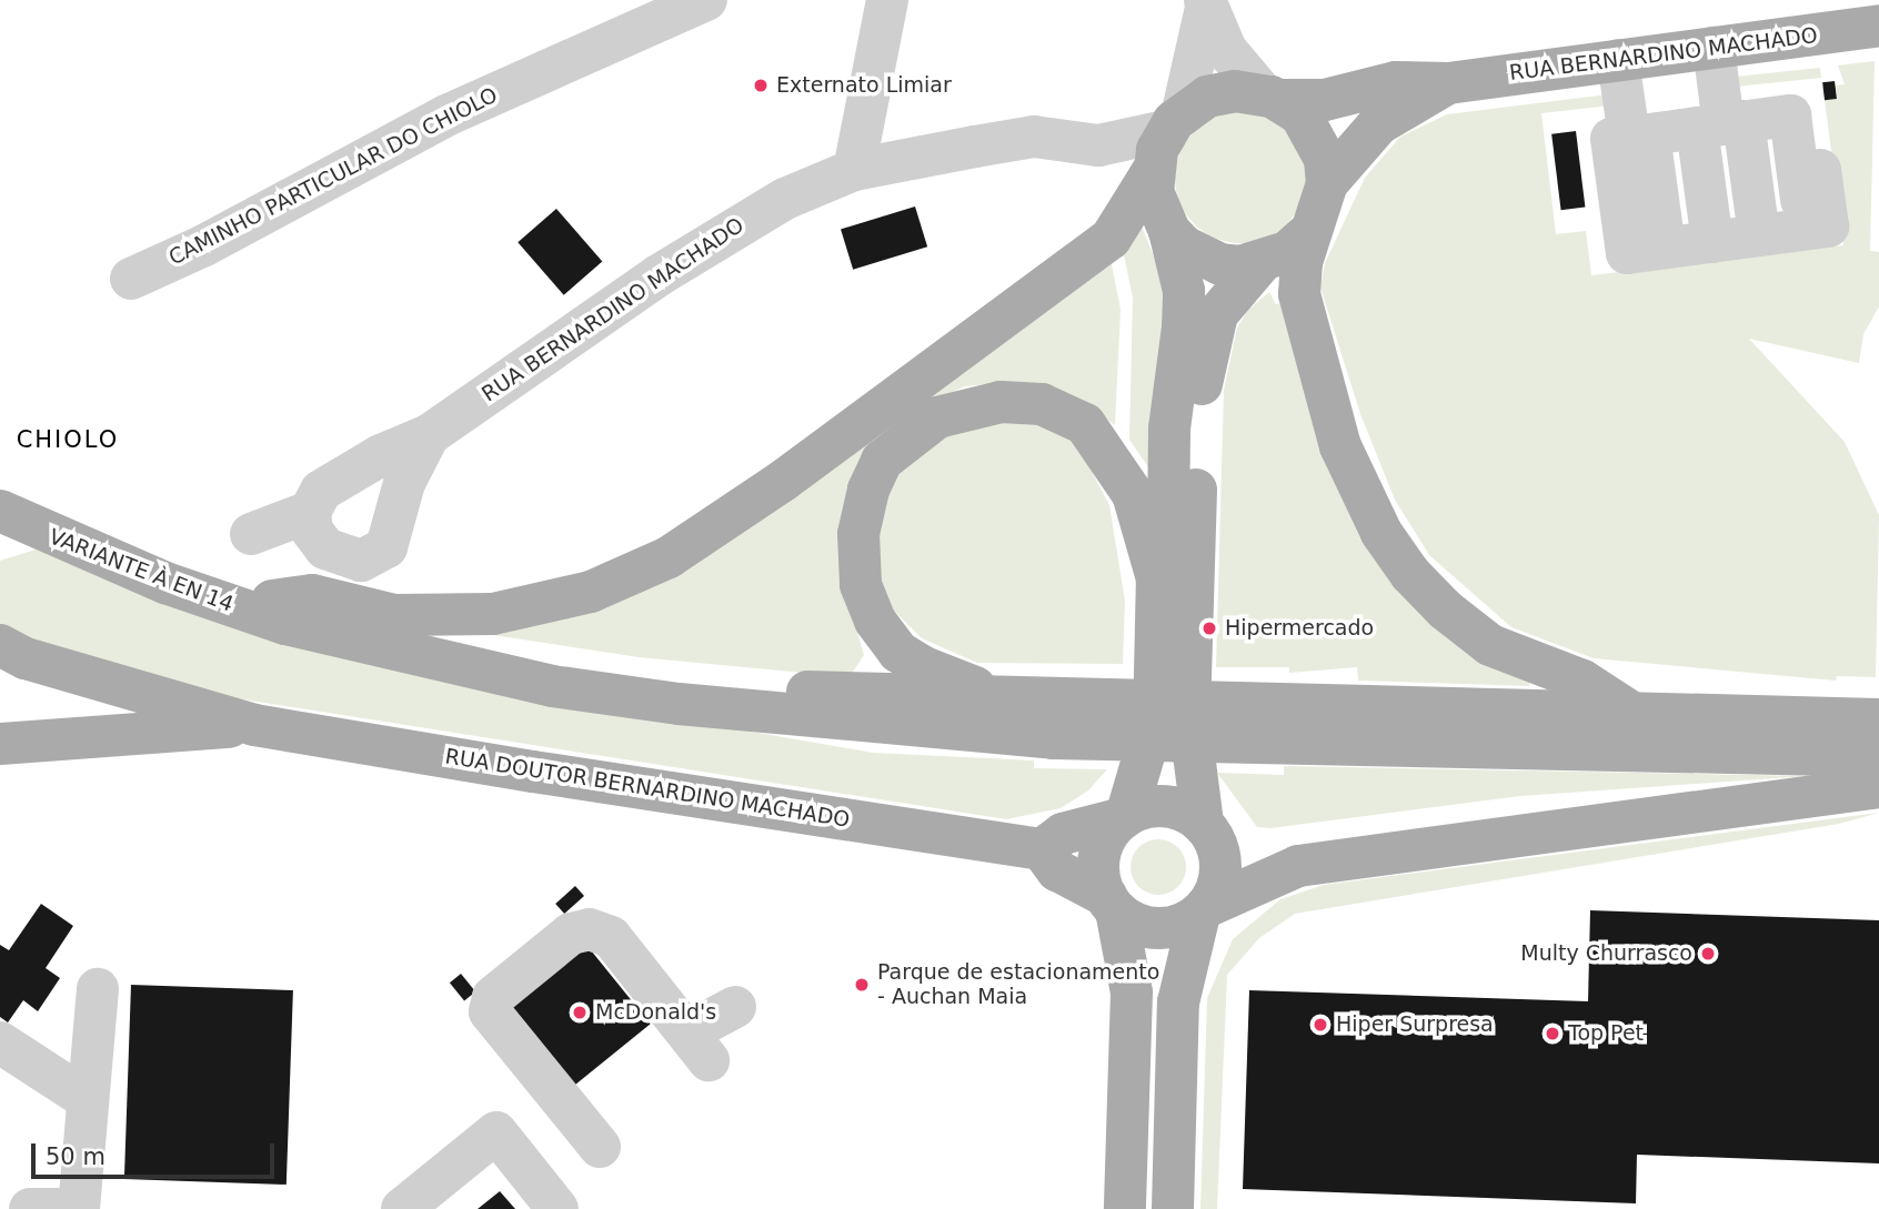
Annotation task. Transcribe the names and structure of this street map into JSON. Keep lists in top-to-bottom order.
{
  "streets": {
    "main road": ["RUA BERNARDINO MACHADO", "VARIANTE À EN 14", "RUA DOUTOR BERNARDINO MACHADO"],
    "street": ["CAMINHO PARTICULAR DO CHIOLO"]
  },
  "districts": ["CHIOLO"],
  "places": [
    "Externato Limiar",
    "Hipermercado",
    "Multy Churrasco",
    "Parque de estacionamento - Auchan Maia",
    "McDonald's",
    "Hiper Surpresa",
    "Top Pet"
  ],
  "scale_bar": "50 m"
}
